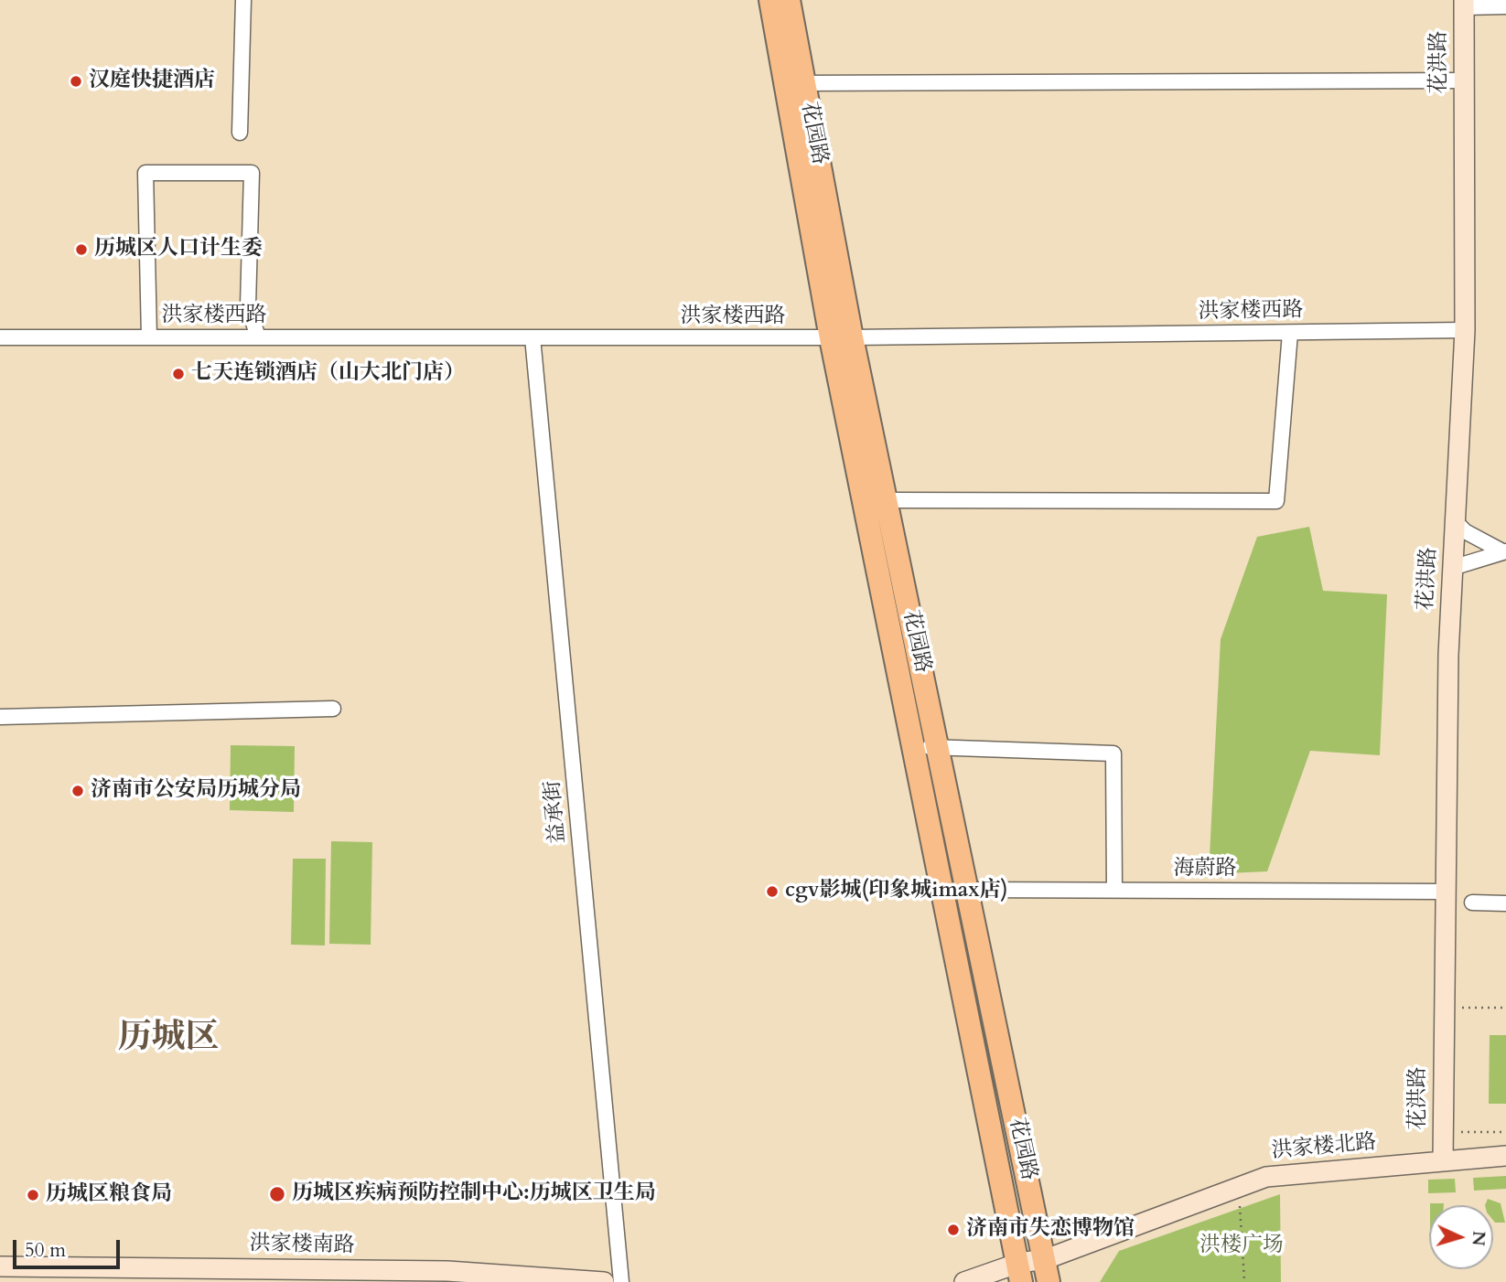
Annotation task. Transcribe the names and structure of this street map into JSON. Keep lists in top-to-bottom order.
{
  "streets": {
    "main road": ["花园路"],
    "street": [
      "花洪路",
      "洪家楼西路",
      "益承街",
      "海蔚路",
      "洪家楼北路",
      "洪家楼南路"
    ]
  },
  "crossings": [
    ["花洪路", "洪家楼西路"],
    ["花洪路", "海蔚路"],
    ["花洪路", "洪家楼北路"],
    ["花园路", "洪家楼西路"],
    ["花园路", "海蔚路"],
    ["花园路", "洪家楼北路"],
    ["洪家楼西路", "益承街"]
  ],
  "districts": ["历城区"],
  "parks": ["洪楼广场"],
  "places": [
    "汉庭快捷酒店",
    "历城区人口计生委",
    "七天连锁酒店（山大北门店）",
    "济南市公安局历城分局",
    "cgv影城(印象城imax店)",
    "历城区疾病预防控制中心:历城区卫生局",
    "历城区粮食局",
    "济南市失恋博物馆"
  ],
  "scale_bar": "50 m",
  "north": "right"
}
